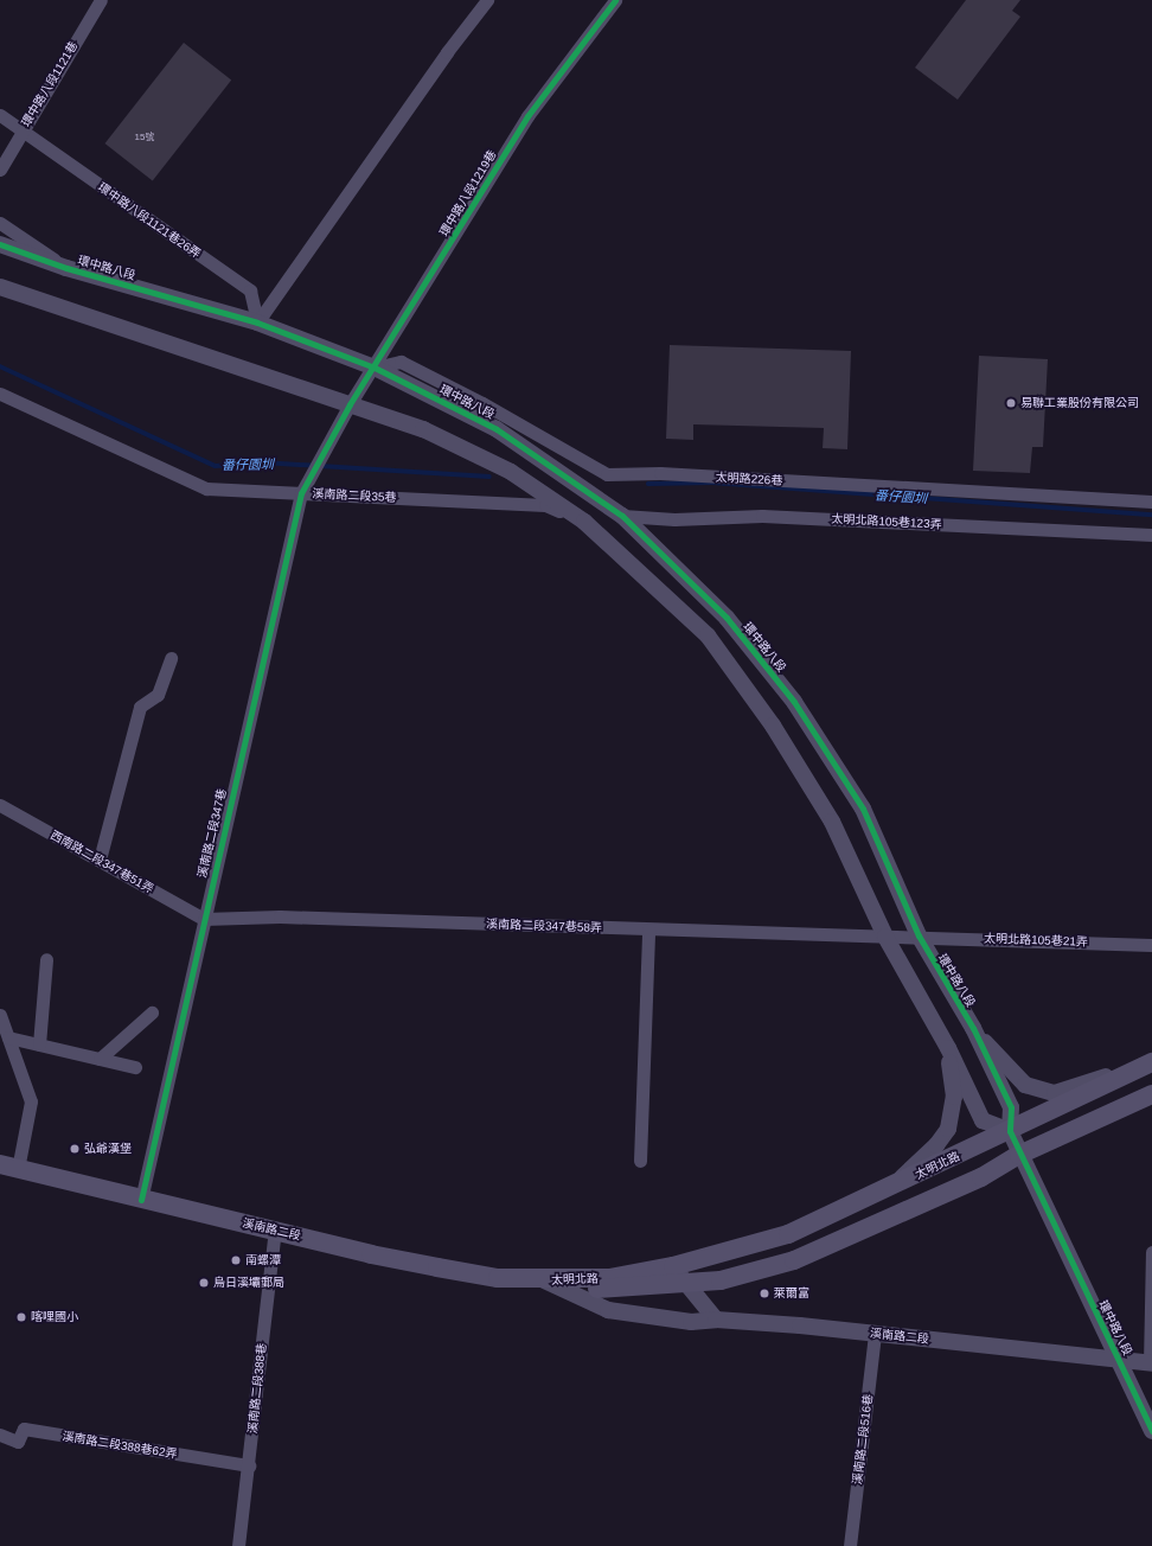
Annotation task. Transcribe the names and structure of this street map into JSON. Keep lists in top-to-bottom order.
{
  "streets": {
    "main road": ["太明北路", "溪南路二段"],
    "street": [
      "環中路八段1121巷",
      "環中路八段1219巷",
      "環中路八段1121巷26弄",
      "環中路八段",
      "太明路226巷",
      "溪南路二段35巷",
      "太明北路105巷123弄",
      "溪南路二段347巷",
      "西南路二段347巷51弄",
      "溪南路二段347巷58弄",
      "太明北路105巷21弄",
      "溪南路二段388巷",
      "溪南路二段516巷",
      "溪南路二段388巷62弄"
    ]
  },
  "crossings": [
    ["環中路八段1121巷", "環中路八段1121巷26弄"],
    ["環中路八段1219巷", "環中路八段"],
    ["環中路八段1219巷", "太明路226巷"],
    ["環中路八段1219巷", "溪南路二段347巷"],
    ["環中路八段1121巷26弄", "環中路八段"],
    ["環中路八段", "太明路226巷"],
    ["環中路八段", "太明北路105巷123弄"],
    ["環中路八段", "太明北路105巷21弄"],
    ["環中路八段", "太明北路"],
    ["環中路八段", "溪南路二段"],
    ["溪南路二段35巷", "溪南路二段347巷"],
    ["溪南路二段347巷", "西南路二段347巷51弄"],
    ["溪南路二段347巷", "溪南路二段347巷58弄"],
    ["溪南路二段347巷", "溪南路二段"],
    ["西南路二段347巷51弄", "溪南路二段347巷58弄"],
    ["溪南路二段347巷58弄", "太明北路105巷21弄"],
    ["太明北路", "溪南路二段"],
    ["溪南路二段", "溪南路二段388巷"],
    ["溪南路二段", "溪南路二段516巷"],
    ["溪南路二段388巷", "溪南路二段388巷62弄"]
  ],
  "water": ["番仔園圳"],
  "places": [
    "易聯工業股份有限公司",
    "弘爺漢堡",
    "南螺潭",
    "烏日溪壩郵局",
    "萊爾富",
    "喀哩國小"
  ],
  "house_numbers": ["15號"]
}
